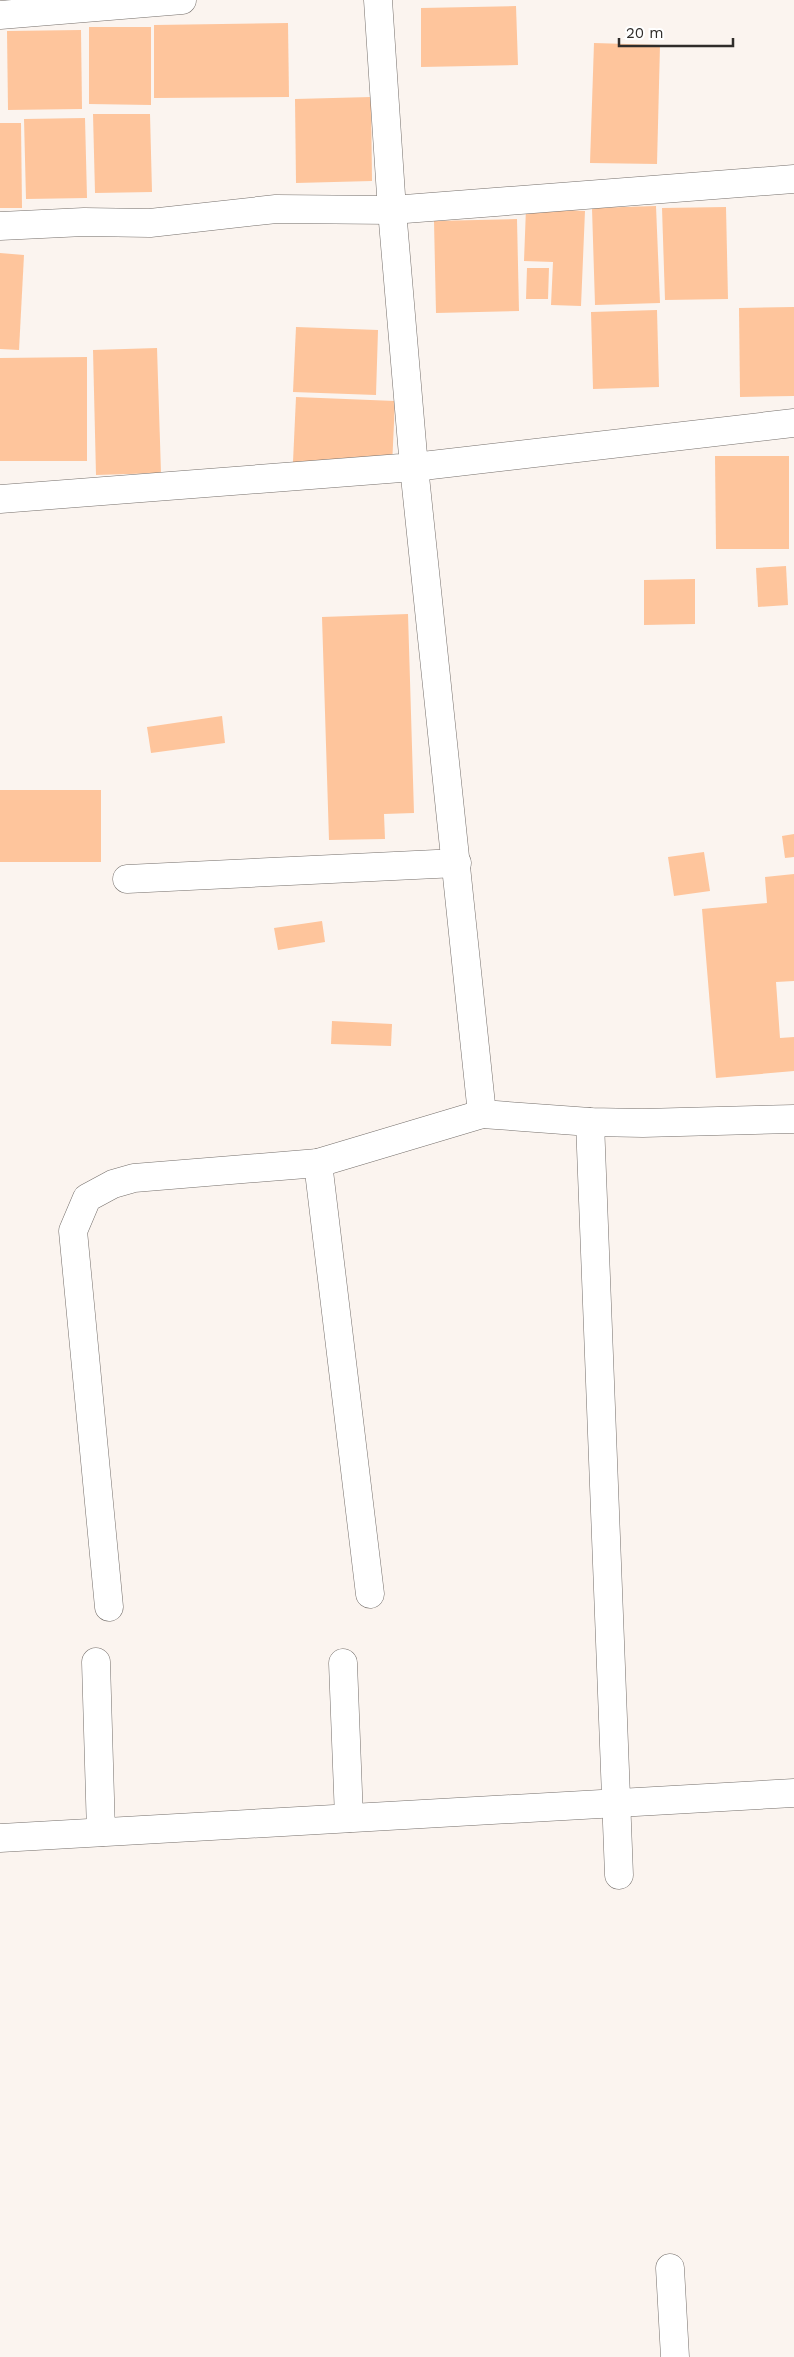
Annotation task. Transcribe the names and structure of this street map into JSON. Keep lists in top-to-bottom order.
{
  "scale_bar": "20 m"
}
